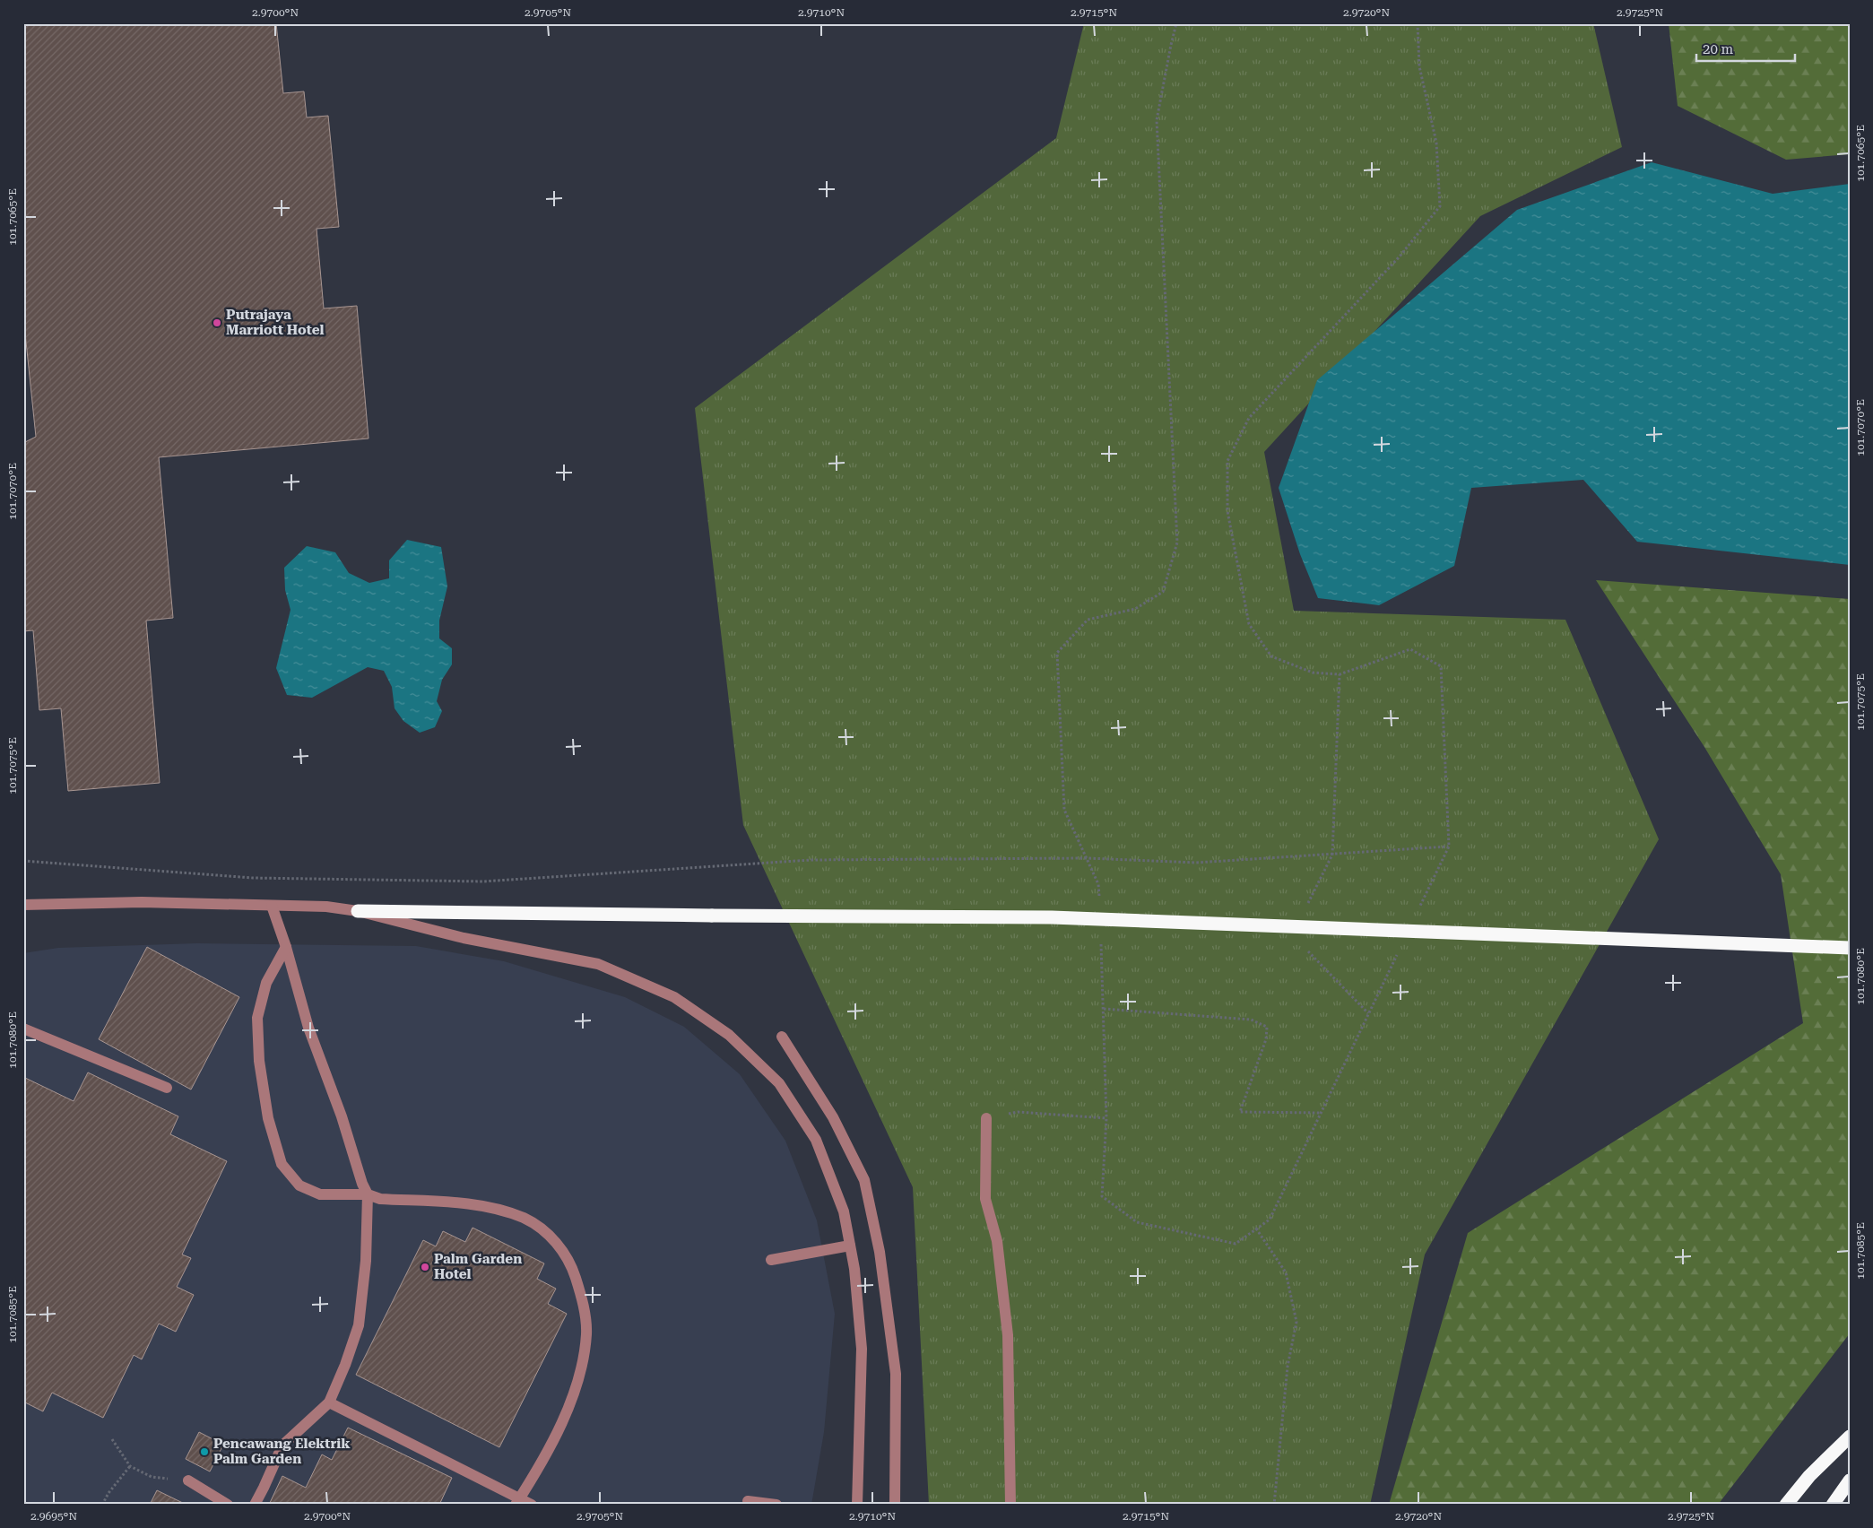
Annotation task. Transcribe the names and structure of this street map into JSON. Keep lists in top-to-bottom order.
{
  "places": ["Putrajaya Marriott Hotel", "Palm Garden Hotel", "Pencawang Elektrik Palm Garden"],
  "scale_bar": "20 m",
  "coordinates": [
    "2.9700°N",
    "2.9705°N",
    "2.9710°N",
    "2.9715°N",
    "2.9720°N",
    "2.9725°N",
    "101.7065°E",
    "101.7070°E",
    "101.7075°E",
    "101.7080°E",
    "101.7085°E",
    "2.9695°N"
  ]
}
